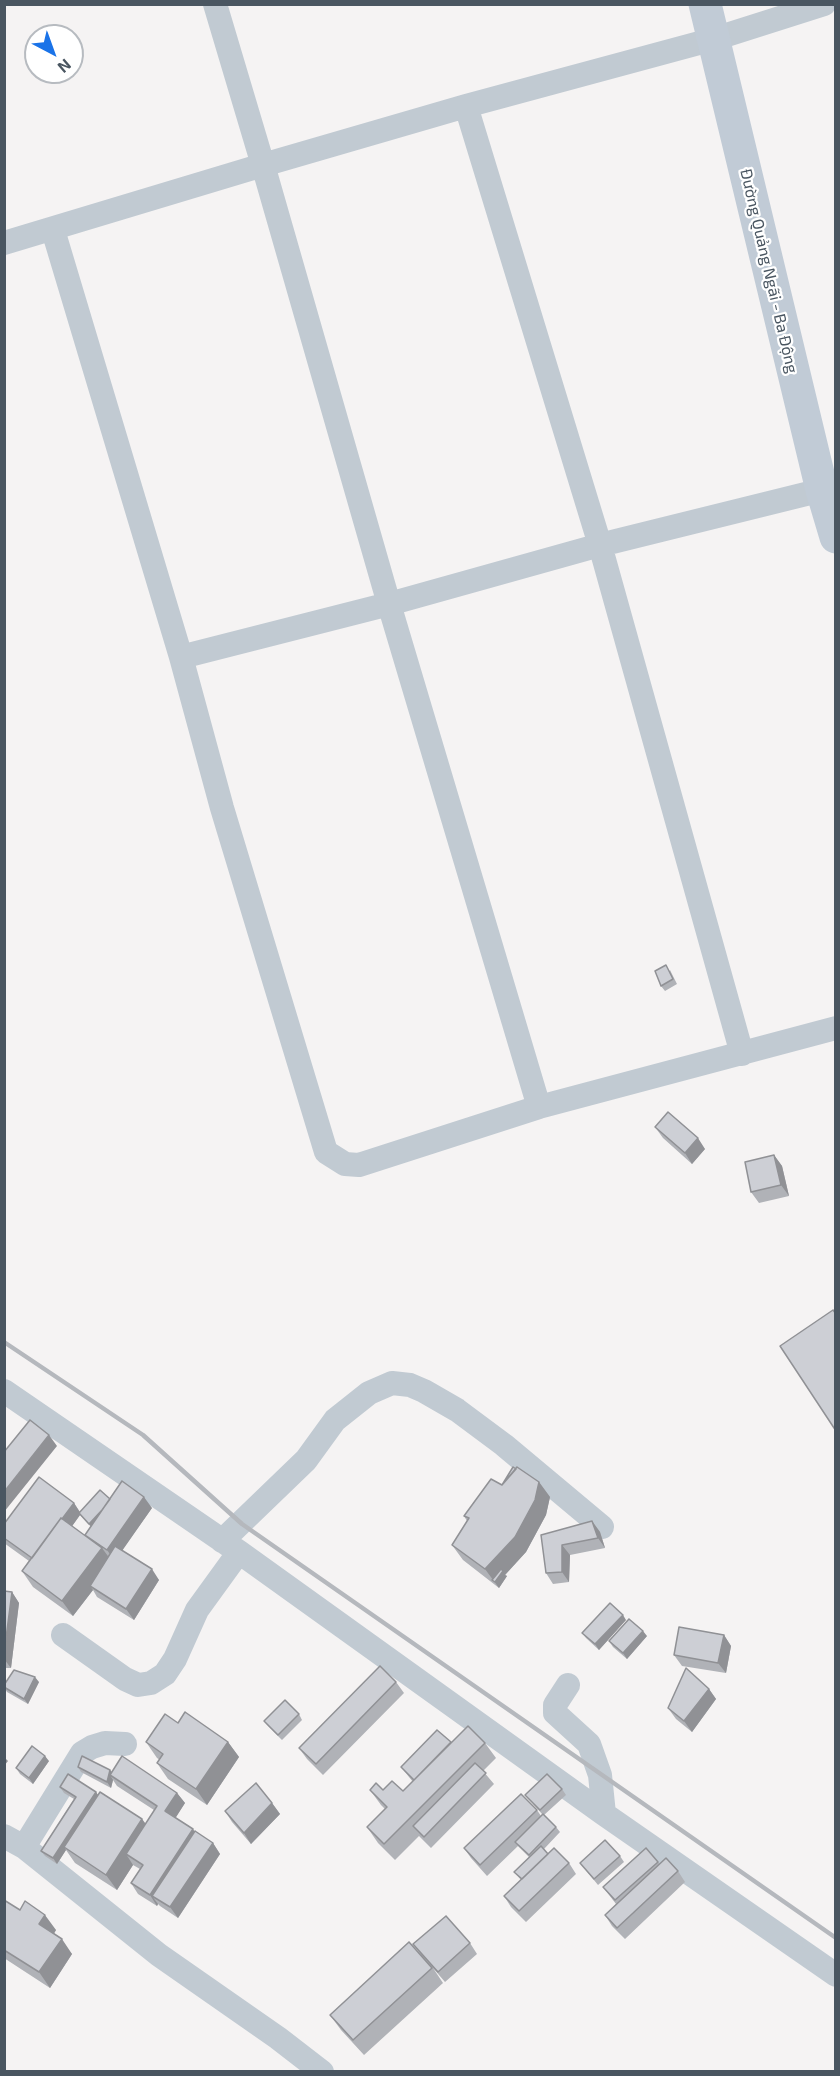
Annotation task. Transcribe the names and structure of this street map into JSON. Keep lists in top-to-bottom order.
{
  "streets": {
    "main road": ["Đường Quảng Ngãi - Ba Động"]
  },
  "north": "bottom right"
}
